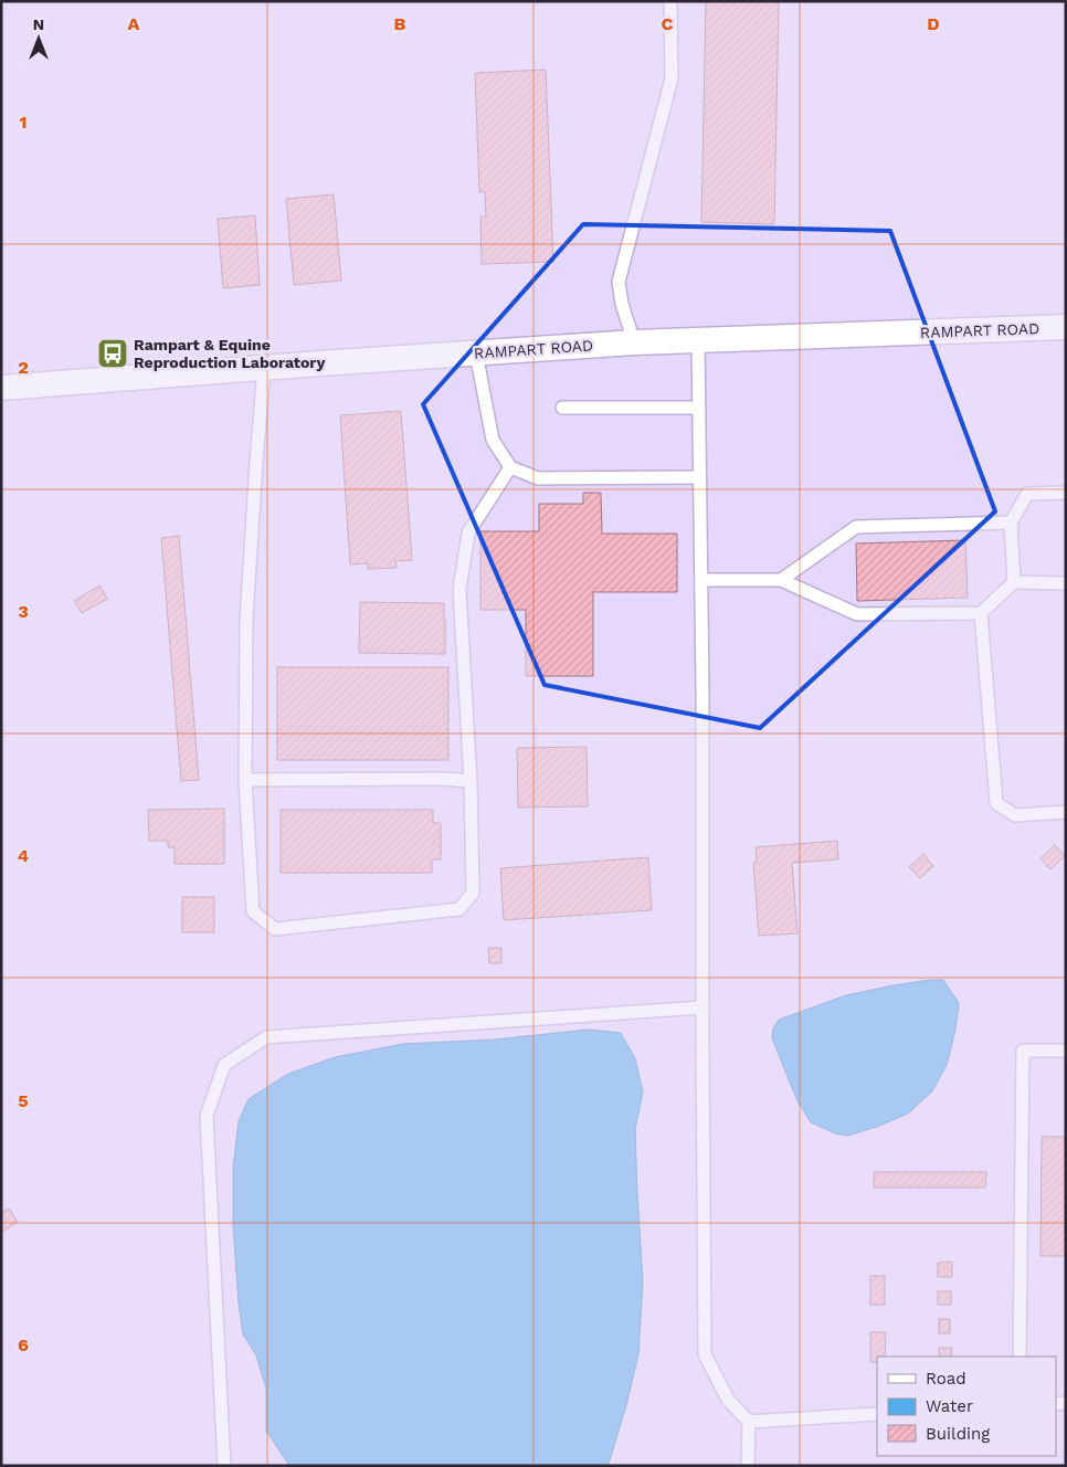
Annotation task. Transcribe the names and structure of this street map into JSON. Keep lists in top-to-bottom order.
{
  "streets": {
    "street": ["RAMPART ROAD"]
  },
  "places": {
    "bus stop": ["Rampart & Equine Reproduction Laboratory"]
  },
  "legend": ["Road", "Water", "Building"],
  "north": "top",
  "grid": {
    "columns": [
      "A",
      "B",
      "C",
      "D"
    ],
    "rows": [
      "1",
      "2",
      "3",
      "4",
      "5",
      "6"
    ]
  }
}
